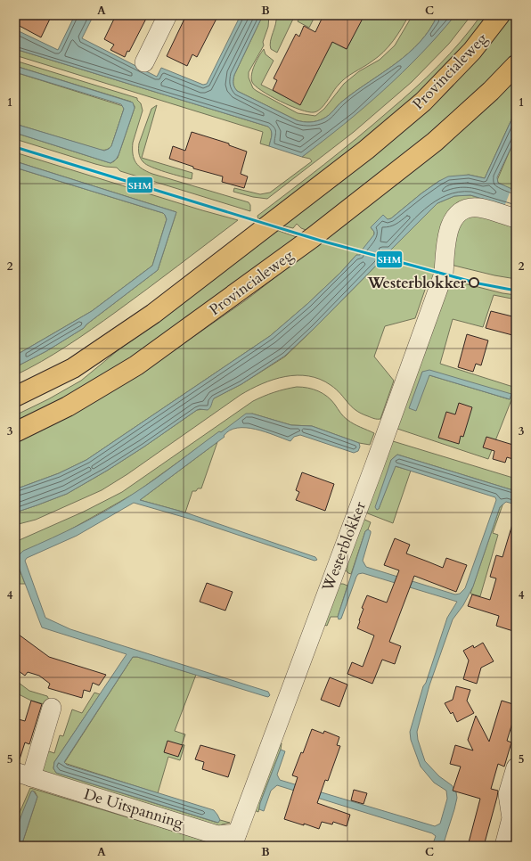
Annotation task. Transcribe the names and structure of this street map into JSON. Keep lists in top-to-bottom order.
{
  "streets": {
    "main road": ["Provincialeweg"],
    "street": ["Westerblokker", "De Uitspanning"]
  },
  "crossings": [
    ["Westerblokker", "De Uitspanning"]
  ],
  "places": ["Westerblokker"],
  "lines": ["transit line SHM"],
  "grid": {
    "columns": ["A", "B", "C"],
    "rows": [
      "1",
      "2",
      "3",
      "4",
      "5"
    ]
  }
}
